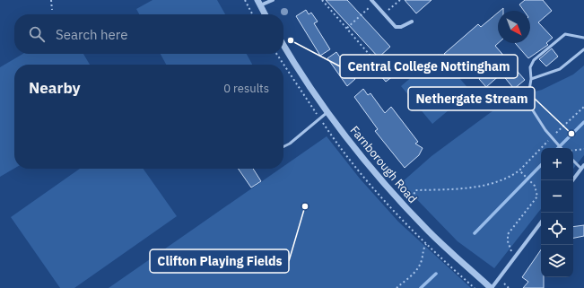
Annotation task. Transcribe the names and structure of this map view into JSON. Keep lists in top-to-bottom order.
{
  "streets": {
    "street": ["Farnborough Road"]
  },
  "places": ["Central College Nottingham", "Nethergate Stream", "Clifton Playing Fields"],
  "north": "bottom right",
  "page": {
    "search": "Search here",
    "heading": ["Nearby", "0 results"],
    "map_buttons": ["+", "−"]
  }
}
